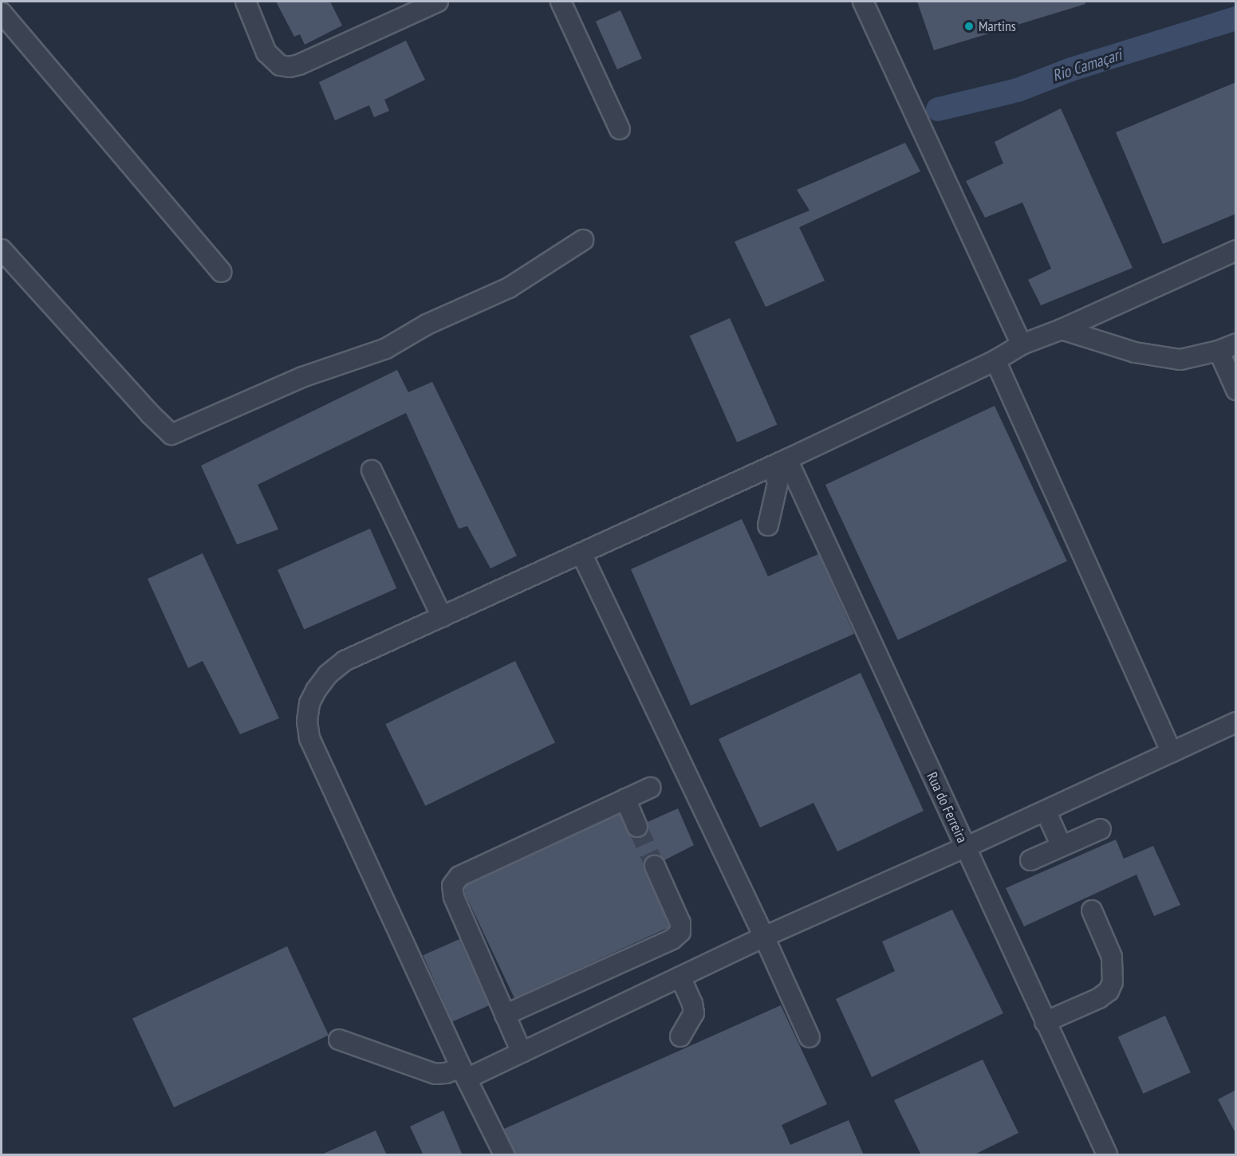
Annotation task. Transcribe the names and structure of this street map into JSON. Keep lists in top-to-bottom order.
{
  "streets": {
    "street": ["Rua do Ferreira"]
  },
  "water": ["Rio Camaçari"],
  "places": ["Martins"]
}
